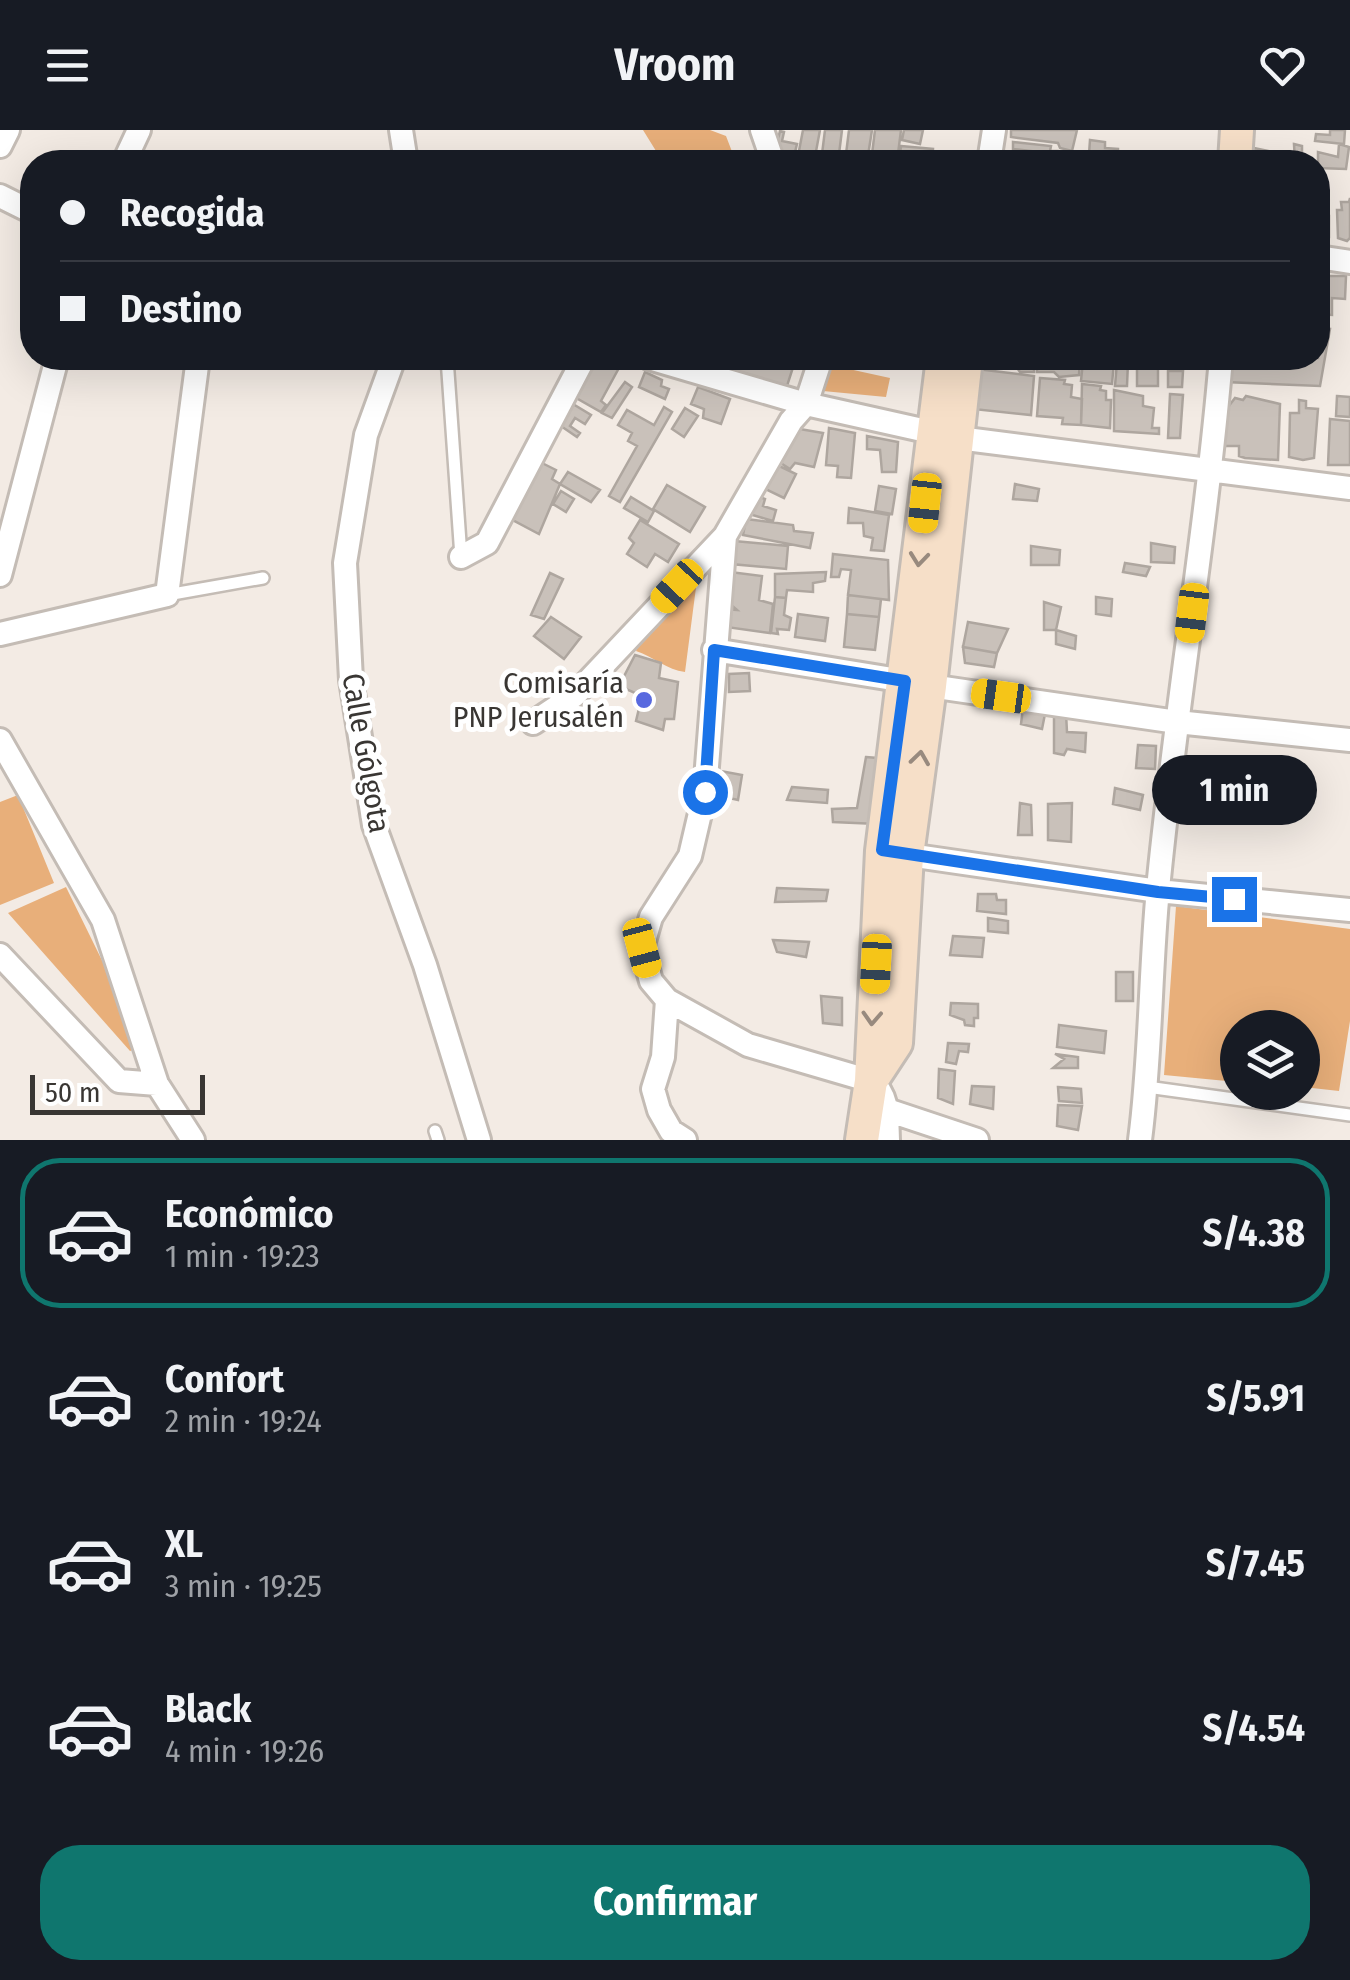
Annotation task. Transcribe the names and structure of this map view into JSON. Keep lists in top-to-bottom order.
{
  "streets": {
    "street": ["Calle Gólgota"]
  },
  "places": ["Comisaría PNP Jerusalén"],
  "scale_bar": "50 m",
  "page": {
    "header": "Vroom",
    "banner": ["Recogida", "Destino"],
    "bubble": "1 min",
    "scale": "50 m",
    "list": [
      {
        "name": "Económico",
        "note": "1 min · 19:23",
        "value": "S/4.38"
      },
      {
        "name": "Confort",
        "note": "2 min · 19:24",
        "value": "S/5.91"
      },
      {
        "name": "XL",
        "note": "3 min · 19:25",
        "value": "S/7.45"
      },
      {
        "name": "Black",
        "note": "4 min · 19:26",
        "value": "S/4.54"
      }
    ],
    "buttons": "Confirmar"
  }
}
